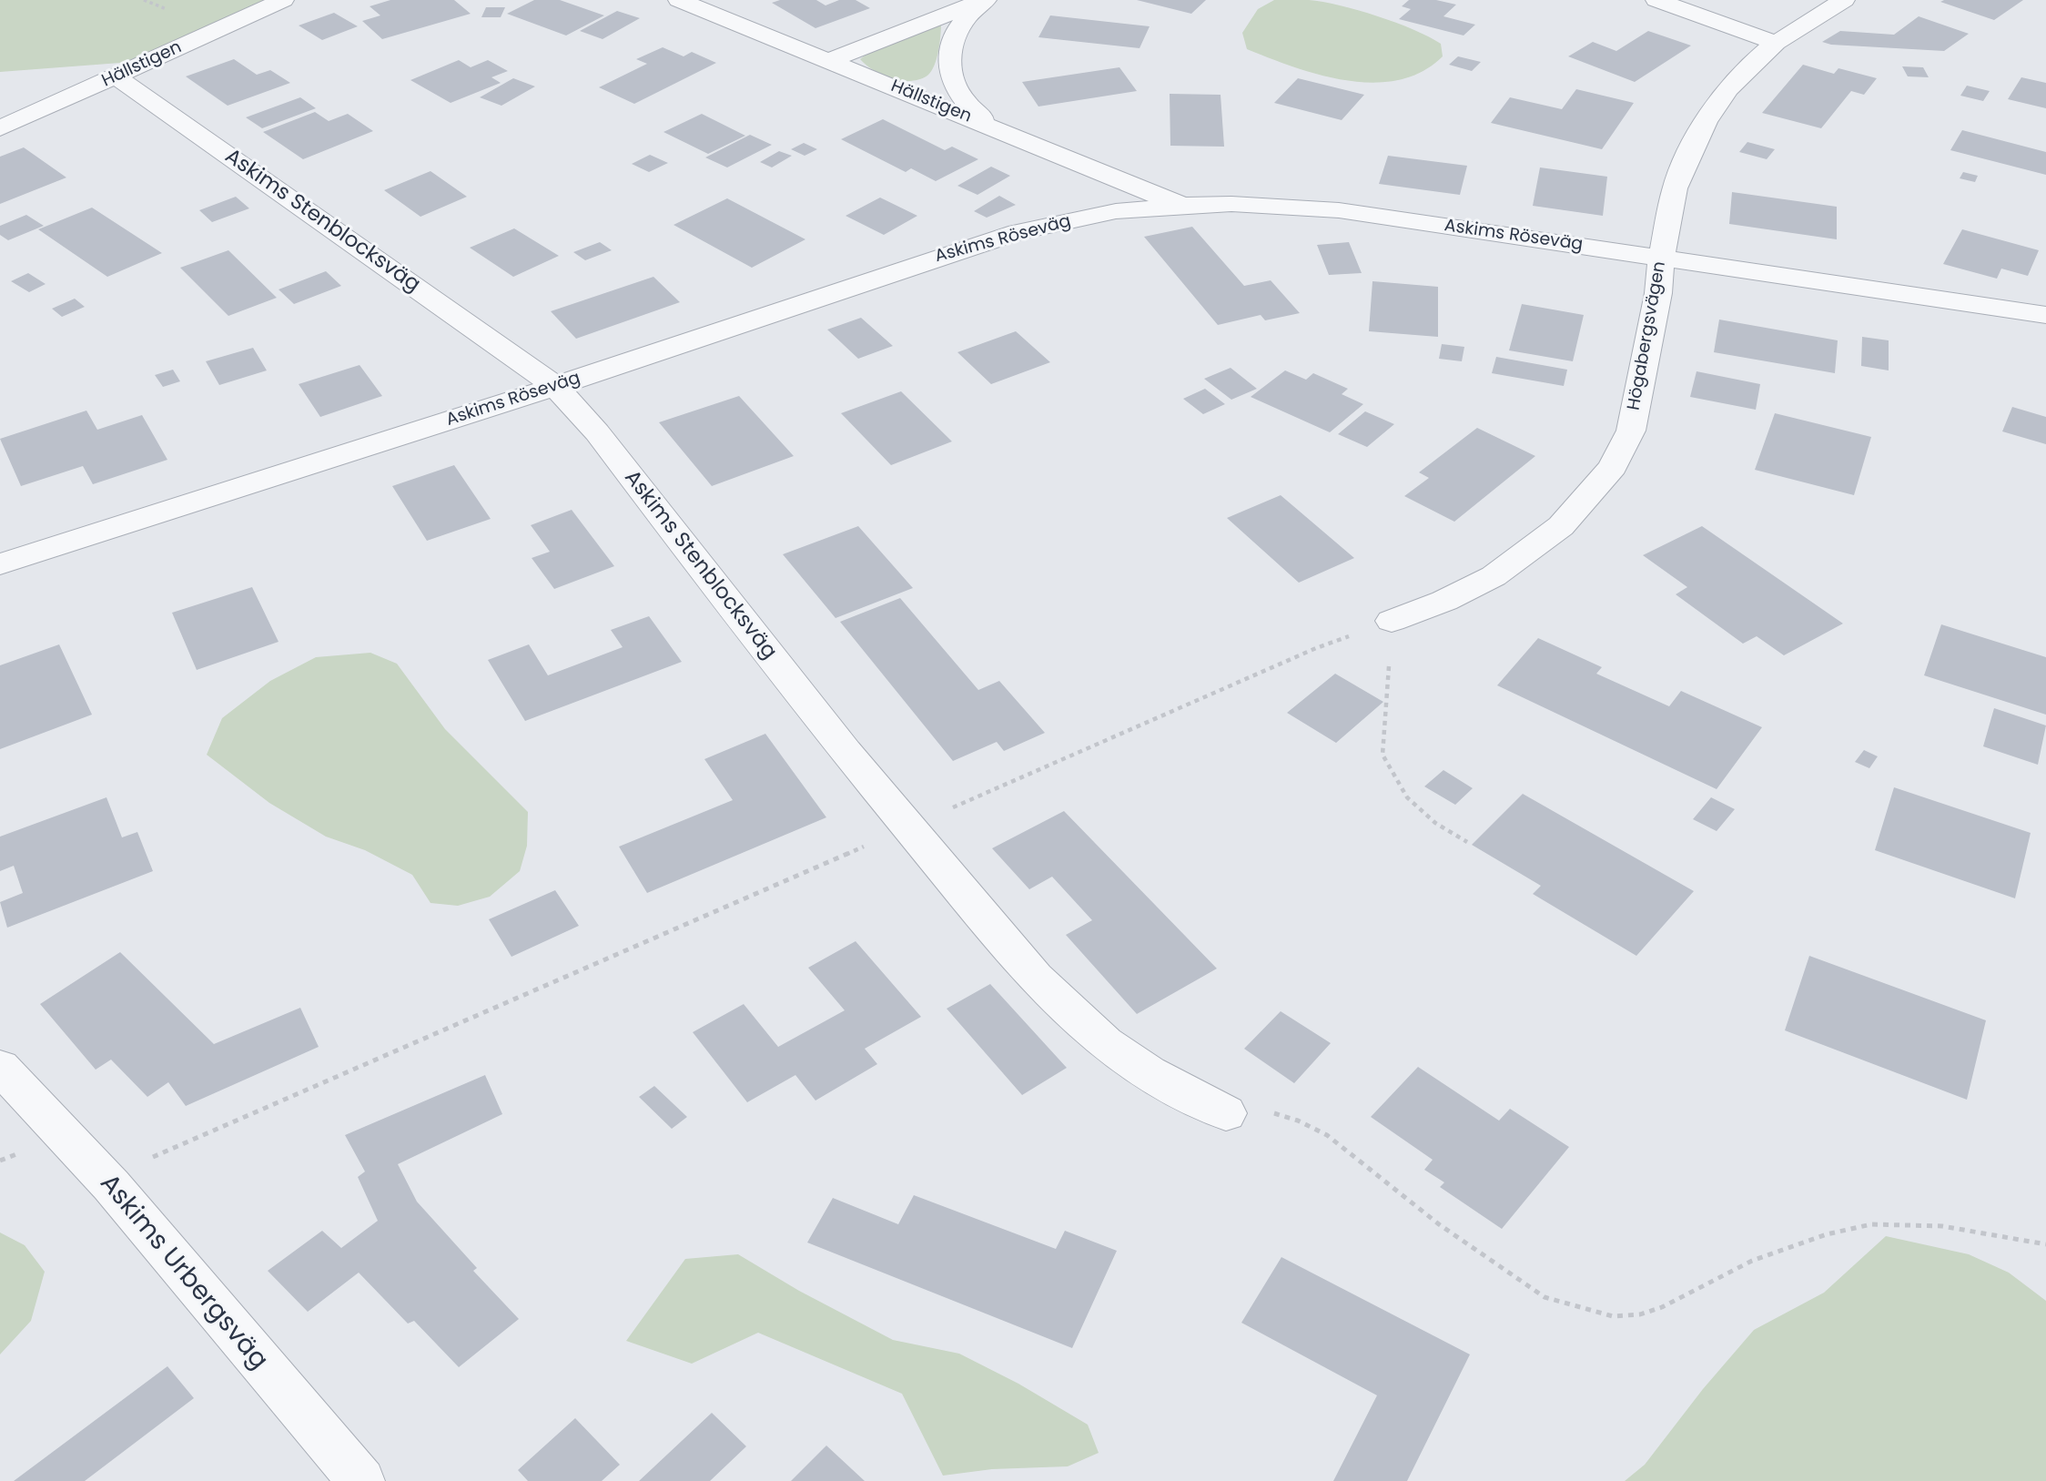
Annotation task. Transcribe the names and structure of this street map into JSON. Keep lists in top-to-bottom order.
{
  "streets": {
    "street": [
      "Hällstigen",
      "Askims Stenblocksväg",
      "Askims Röseväg",
      "Högabergsvägen",
      "Askims Urbergsväg"
    ]
  },
  "crossings": [
    ["Hällstigen", "Askims Stenblocksväg"],
    ["Hällstigen", "Askims Röseväg"],
    ["Askims Stenblocksväg", "Askims Röseväg"],
    ["Askims Röseväg", "Högabergsvägen"]
  ]
}
